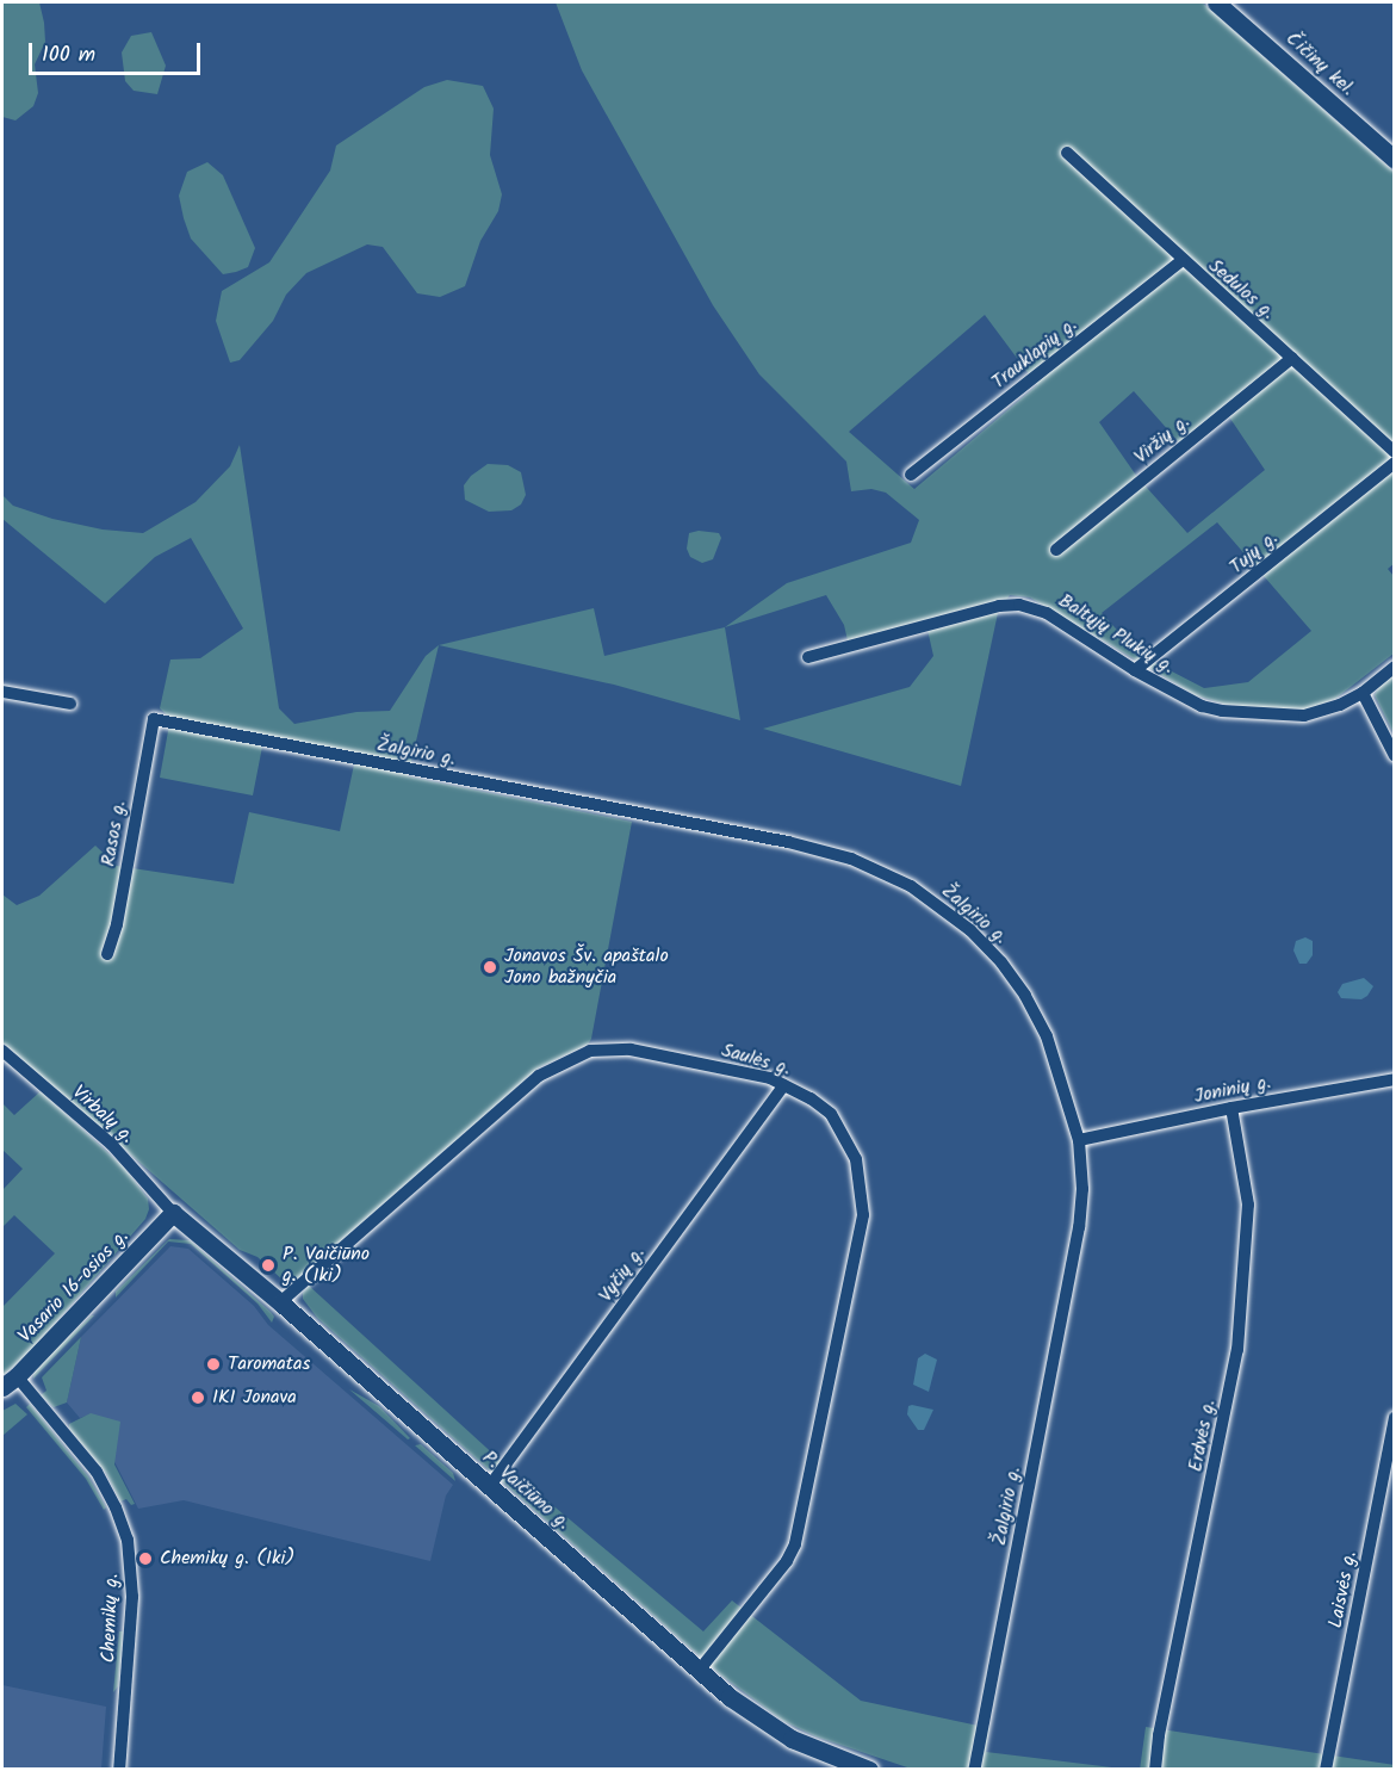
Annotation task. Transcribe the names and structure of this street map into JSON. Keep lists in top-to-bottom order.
{
  "streets": {
    "main road": ["Čičinų kel.", "Vasario 16-osios g.", "P. Vaičiūno g."],
    "street": [
      "Sedulos g.",
      "Trauklapių g.",
      "Viržių g.",
      "Tujų g.",
      "Baltųjų Plukių g.",
      "Žalgirio g.",
      "Rasos g.",
      "Saulės g.",
      "Joninių g.",
      "Virbalų g.",
      "Vyčių g.",
      "Erdvės g.",
      "Laisvės g.",
      "Chemikų g."
    ]
  },
  "crossings": [
    ["Sedulos g.", "Trauklapių g."],
    ["Sedulos g.", "Viržių g."],
    ["Tujų g.", "Baltųjų Plukių g."],
    ["Žalgirio g.", "Rasos g."],
    ["Žalgirio g.", "Joninių g."],
    ["Saulės g.", "Vyčių g."],
    ["Saulės g.", "P. Vaičiūno g."],
    ["Joninių g.", "Erdvės g."],
    ["Virbalų g.", "Vasario 16-osios g."],
    ["Virbalų g.", "P. Vaičiūno g."],
    ["Vyčių g.", "P. Vaičiūno g."],
    ["Vasario 16-osios g.", "P. Vaičiūno g."],
    ["Vasario 16-osios g.", "Chemikų g."]
  ],
  "places": [
    "Jonavos Šv. apaštalo Jono bažnyčia",
    "P. Vaičiūno g. (Iki)",
    "Taromatas",
    "IKI Jonava",
    "Chemikų g. (Iki)"
  ],
  "scale_bar": "100 m"
}
